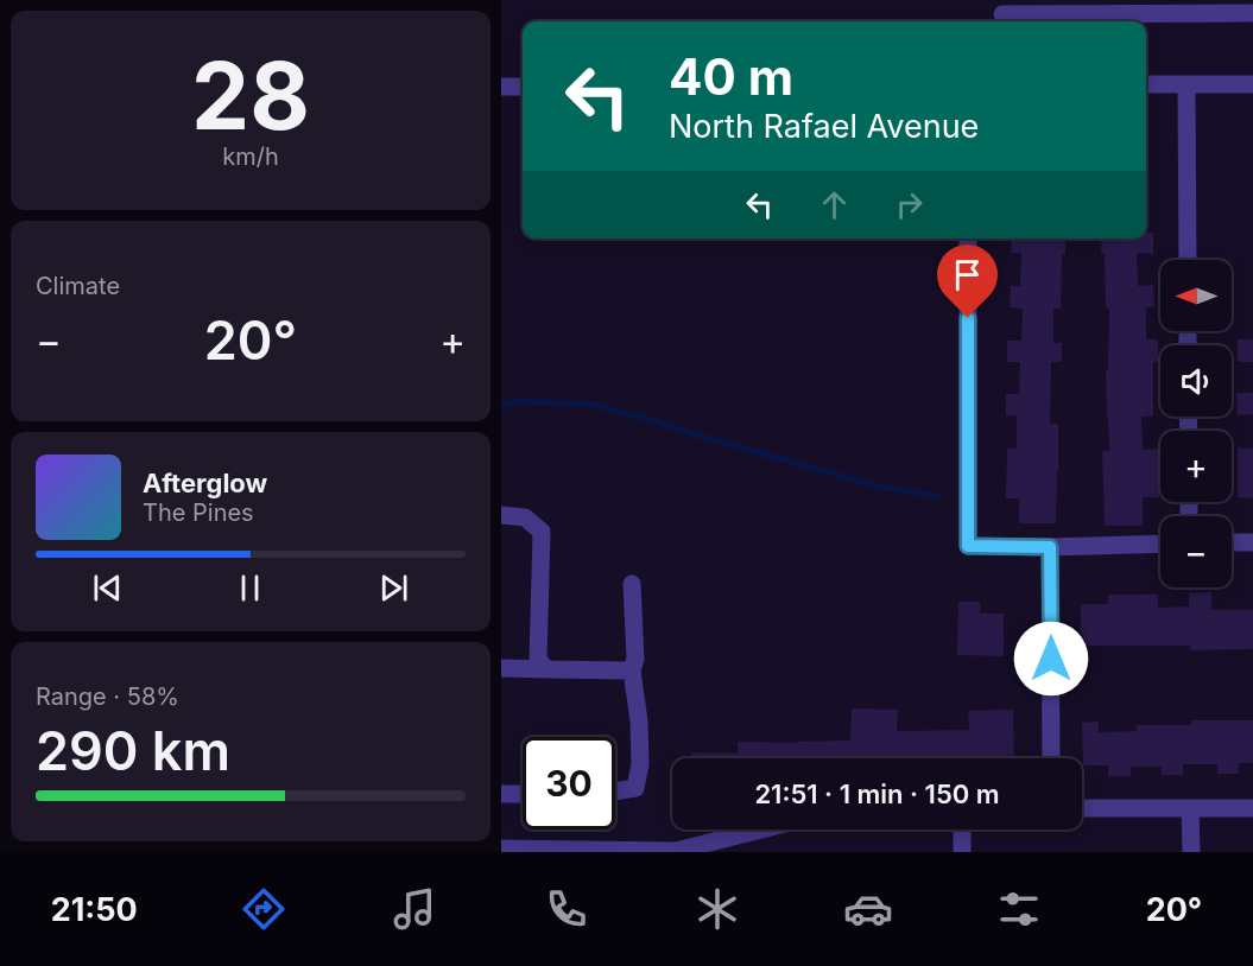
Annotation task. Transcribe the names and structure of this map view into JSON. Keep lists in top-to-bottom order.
{
  "north": "left",
  "page": {
    "tile": [
      ["28", "km/h"],
      "Climate",
      ["Range · 58%", "290 km"]
    ],
    "turn": ["40 m", "North Rafael Avenue"],
    "map_buttons": ["+", "−"],
    "heat": ["−", "20°", "+"],
    "song": ["Afterglow", "The Pines"],
    "limit": "30",
    "trip": "21:51 · 1 min · 150 m",
    "tabs": ["21:50", "20°"]
  }
}
